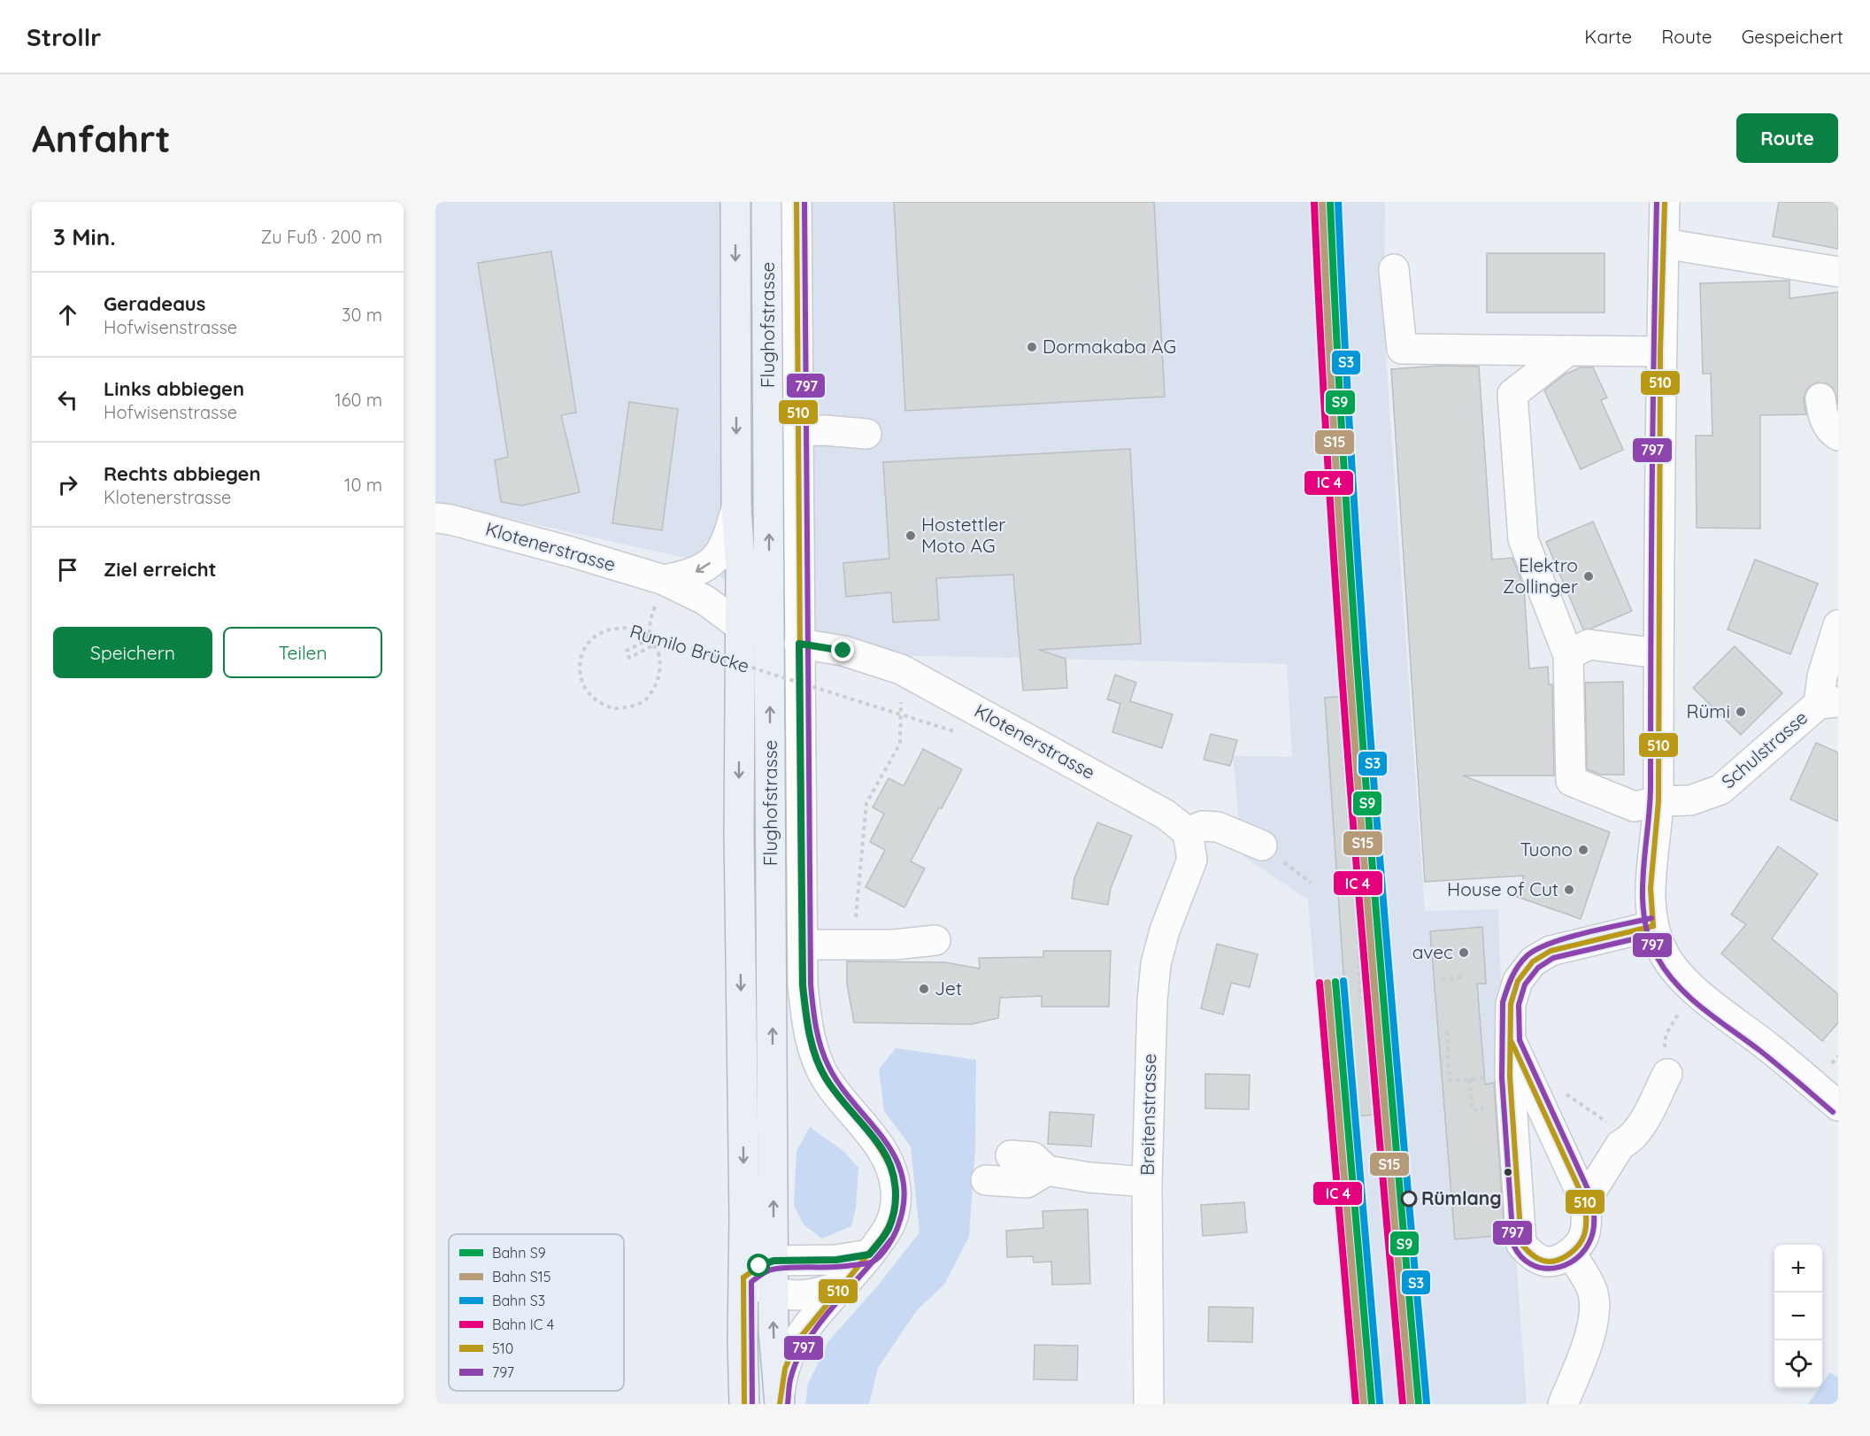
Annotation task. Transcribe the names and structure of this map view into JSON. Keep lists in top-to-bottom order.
{
  "streets": {
    "main road": ["Flughofstrasse"],
    "street": ["Klotenerstrasse", "Schulstrasse", "Breitenstrasse"],
    "path": ["Rumilo Brücke"]
  },
  "crossings": [
    ["Flughofstrasse", "Klotenerstrasse"],
    ["Klotenerstrasse", "Breitenstrasse"]
  ],
  "places": [
    "Dormakaba AG",
    "Hostettler Moto AG",
    "Elektro Zollinger",
    "Rümi",
    "Tuono",
    "House of Cut",
    "avec",
    "Jet",
    "Rümlang"
  ],
  "lines": [
    "rail line S9",
    "rail line S15",
    "rail line S3",
    "transit line 510",
    "transit line 797"
  ],
  "legend": [
    "Bahn S9",
    "Bahn S15",
    "Bahn S3",
    "Bahn IC 4",
    "510",
    "797"
  ],
  "page": {
    "header": "Strollr",
    "nav": ["Karte", "Route", "Gespeichert"],
    "buttons": [
      "Route",
      ["Speichern", "Teilen"]
    ],
    "title": "Anfahrt",
    "heading": ["3 Min.", "Zu Fuß · 200 m"],
    "list": [
      ["Geradeaus", "Hofwisenstrasse", "30 m"],
      ["Links abbiegen", "Hofwisenstrasse", "160 m"],
      ["Rechts abbiegen", "Klotenerstrasse", "10 m"],
      "Ziel erreicht"
    ],
    "map_buttons": ["+", "−"]
  }
}
